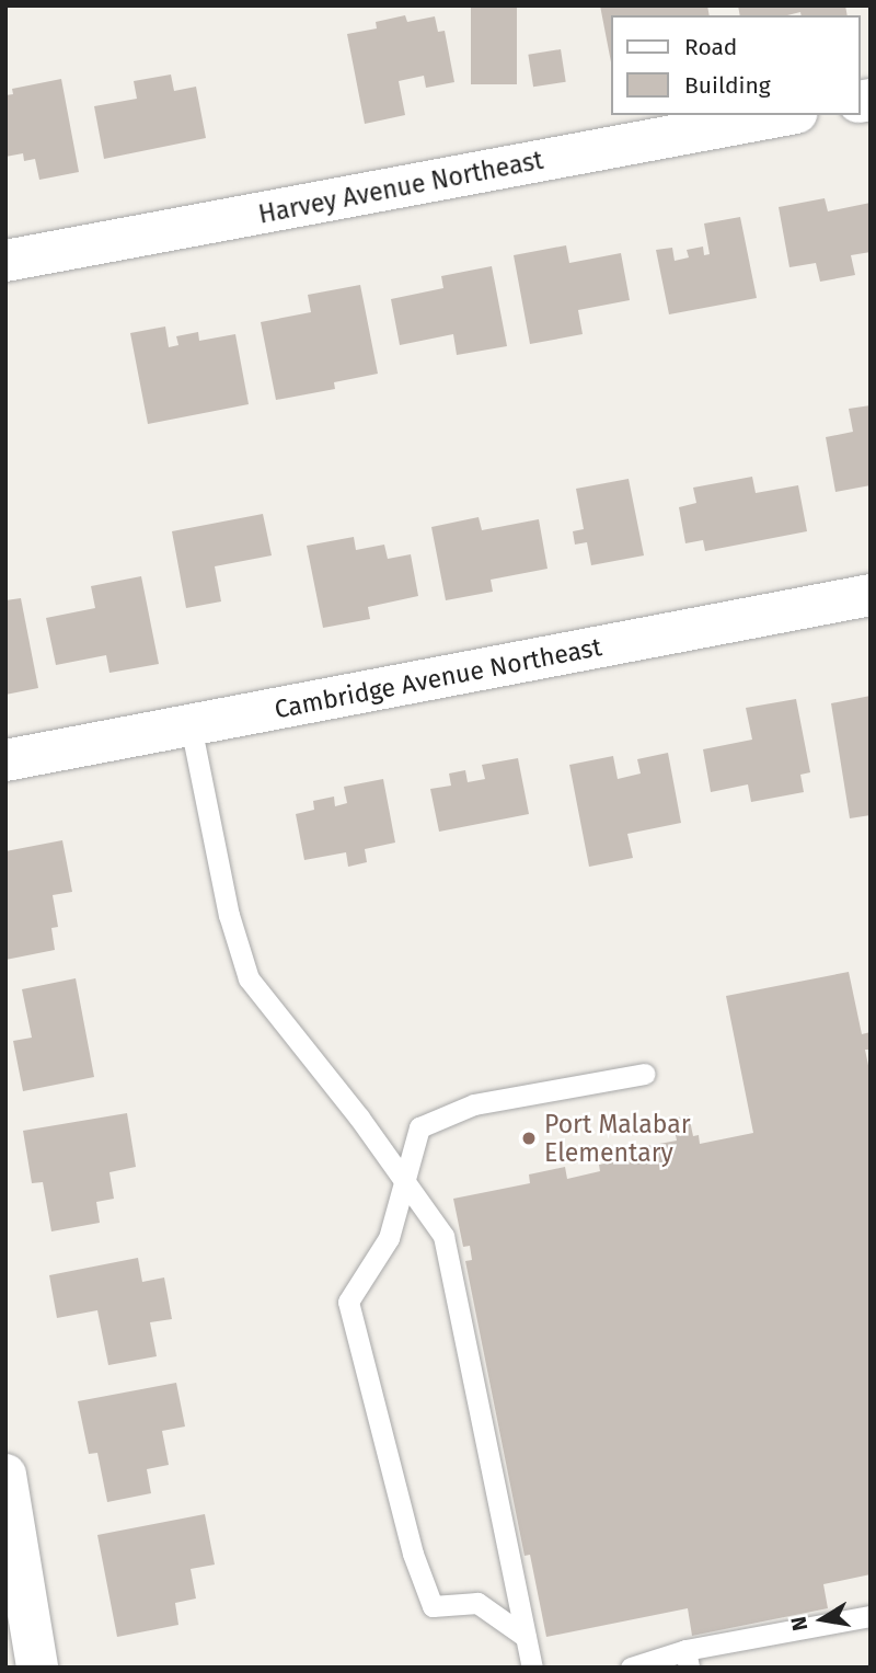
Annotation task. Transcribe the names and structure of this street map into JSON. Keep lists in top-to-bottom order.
{
  "streets": {
    "street": ["Harvey Avenue Northeast", "Cambridge Avenue Northeast"]
  },
  "places": ["Port Malabar Elementary"],
  "legend": ["Road", "Building"],
  "north": "left"
}
